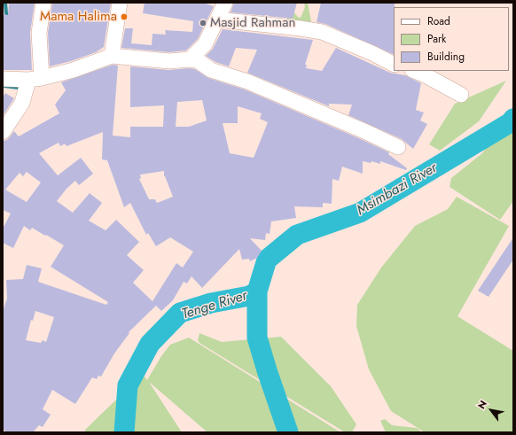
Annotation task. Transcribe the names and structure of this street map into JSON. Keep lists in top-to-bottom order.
{
  "water": ["Msimbazi River", "Tenge River"],
  "places": ["Mama Halima", "Masjid Rahman"],
  "legend": ["Road", "Park", "Building"],
  "north": "top left"
}
